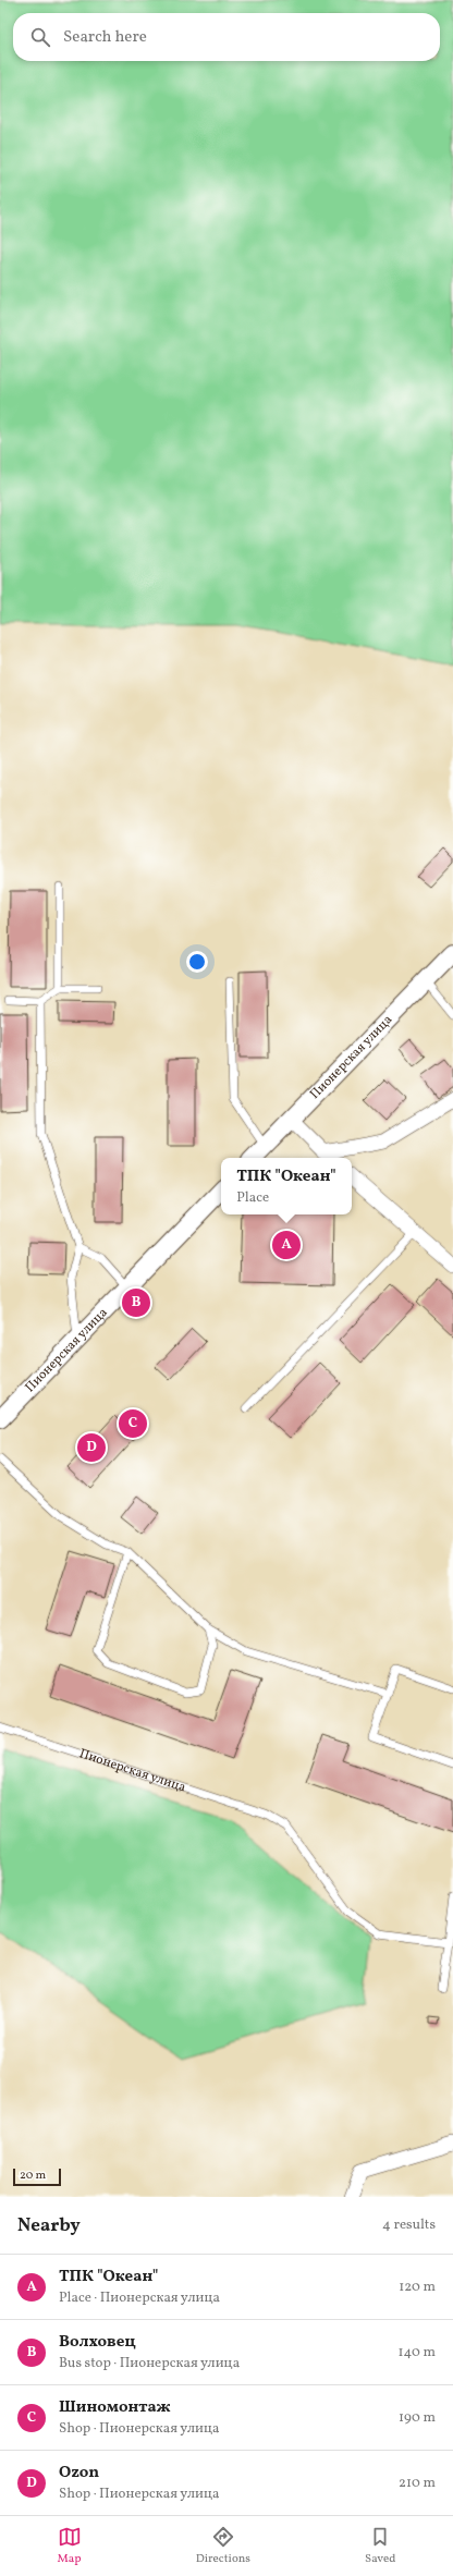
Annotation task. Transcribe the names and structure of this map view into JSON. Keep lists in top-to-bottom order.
{
  "streets": {
    "street": ["Пионерская улица"]
  },
  "scale_bar": "20 m",
  "page": {
    "search": "Search here",
    "popup": ["ТПК \"Океан\"", "Place"],
    "pins": [
      "A",
      "B",
      "C",
      "D"
    ],
    "scale": "20 m",
    "heading": ["Nearby", "4 results"],
    "list": [
      {
        "mark": "A",
        "name": "ТПК \"Океан\"",
        "note": "Place · Пионерская улица",
        "value": "120 m"
      },
      {
        "mark": "B",
        "name": "Волховец",
        "note": "Bus stop · Пионерская улица",
        "value": "140 m"
      },
      {
        "mark": "C",
        "name": "Шиномонтаж",
        "note": "Shop · Пионерская улица",
        "value": "190 m"
      },
      {
        "mark": "D",
        "name": "Ozon",
        "note": "Shop · Пионерская улица",
        "value": "210 m"
      }
    ],
    "nav": ["Map", "Directions", "Saved"]
  }
}
